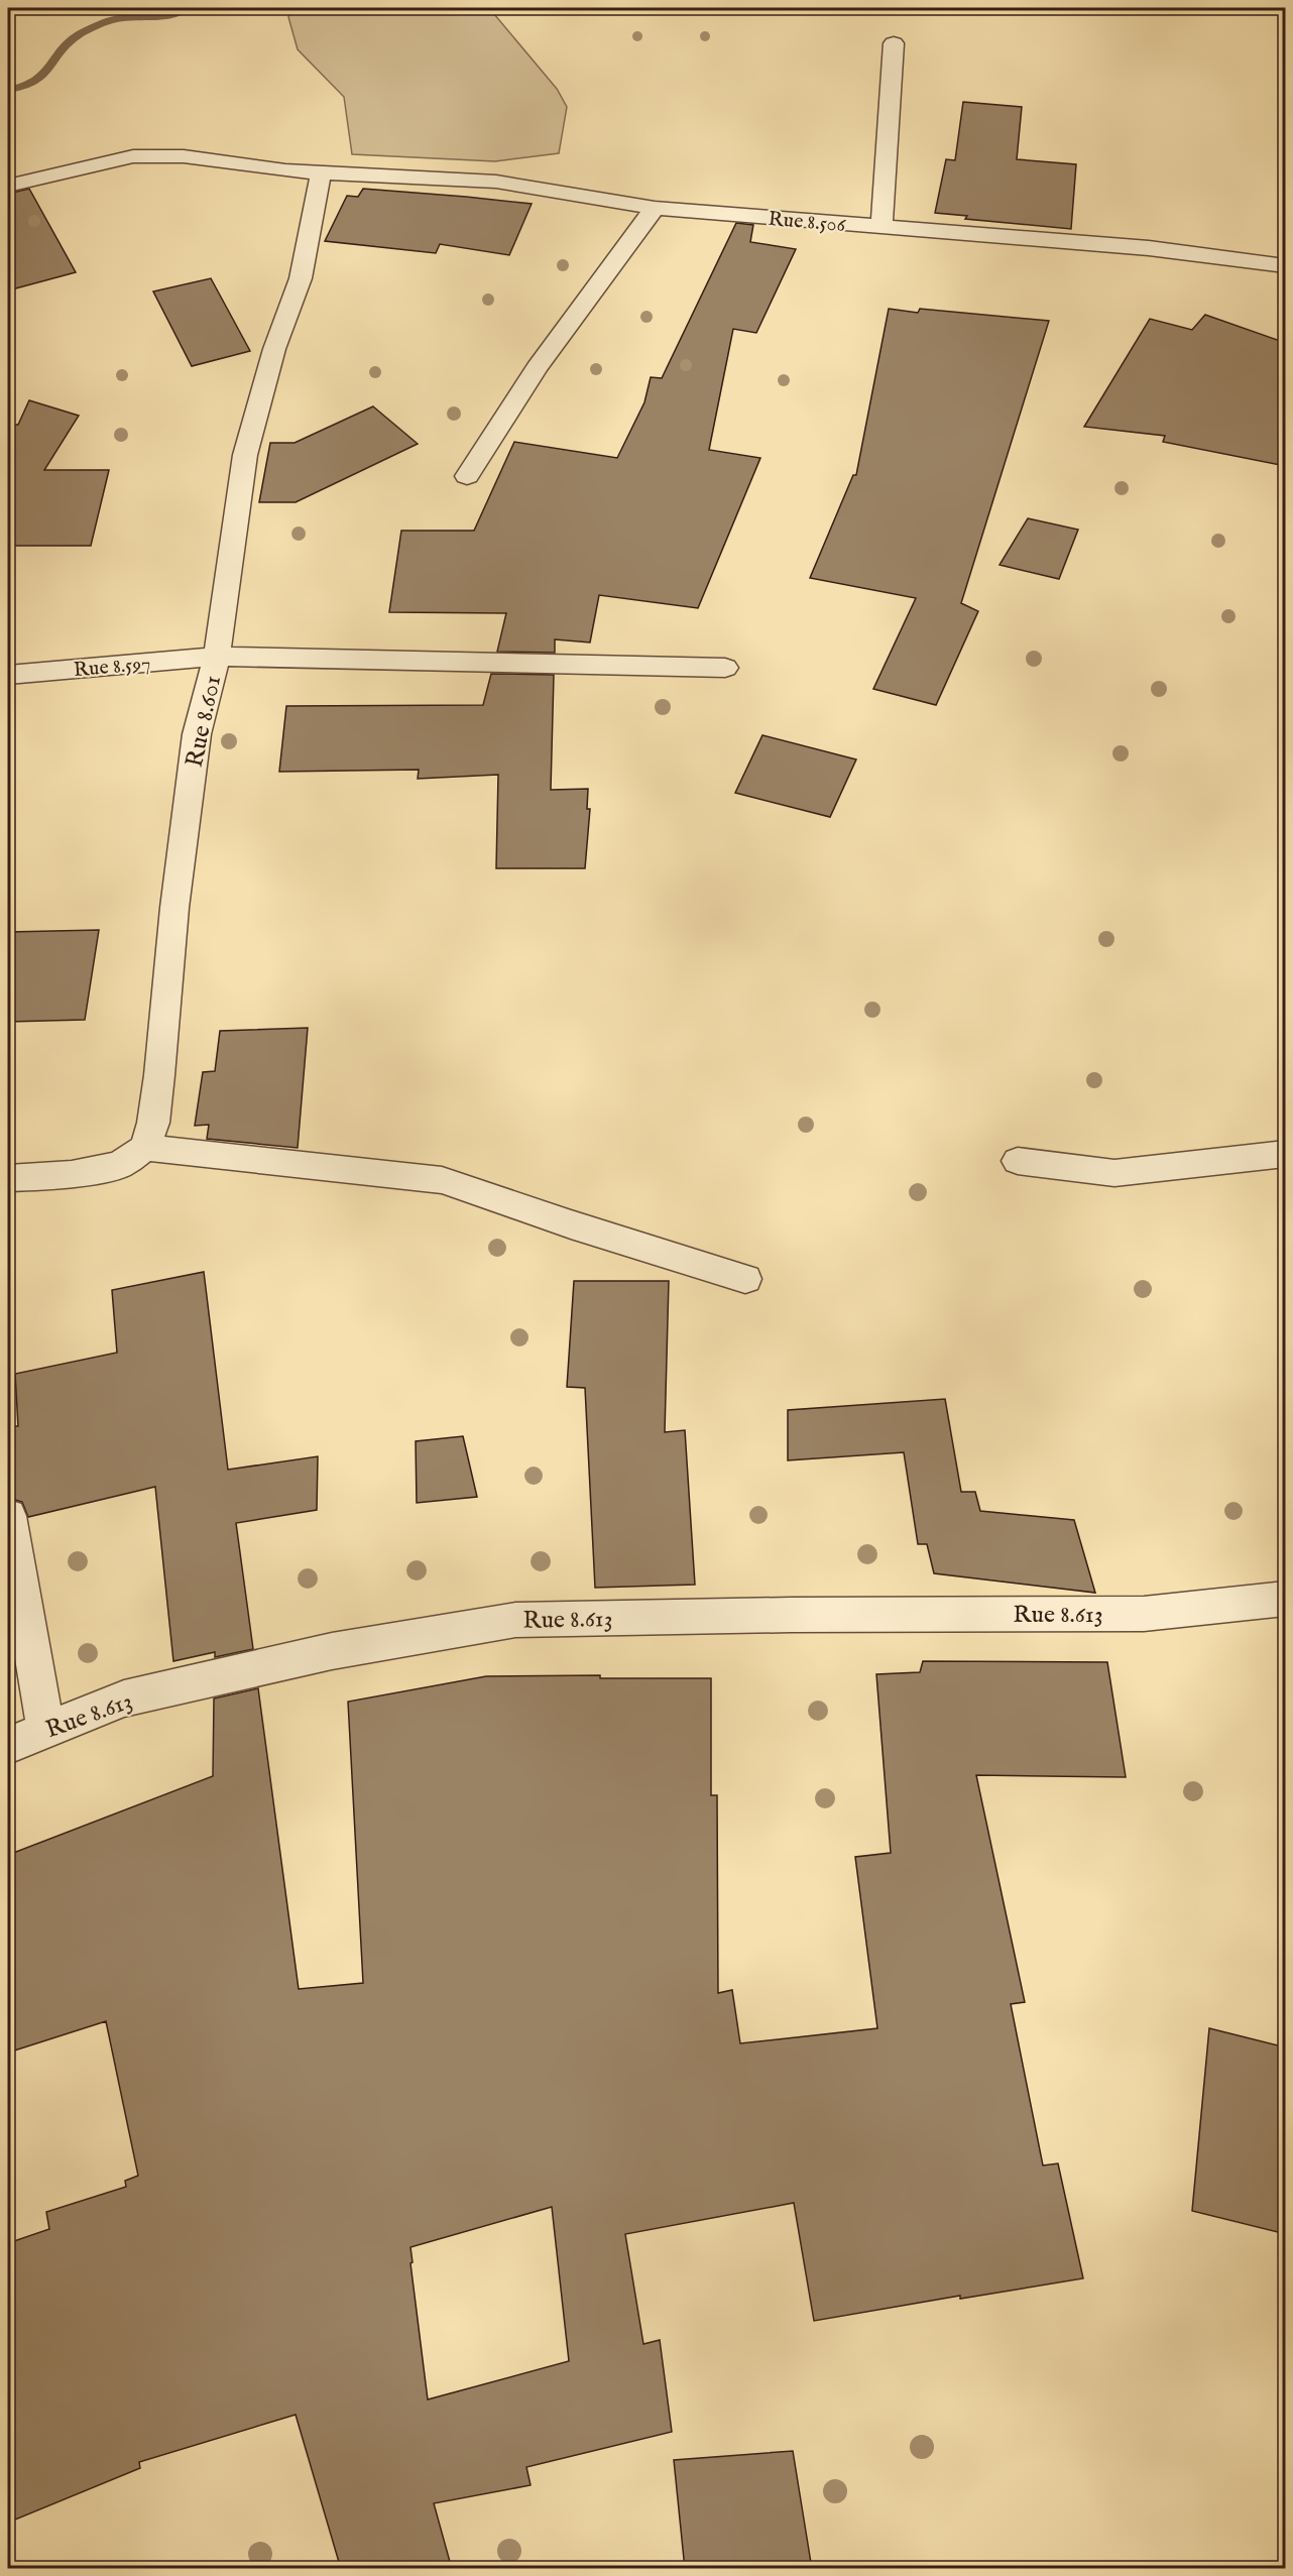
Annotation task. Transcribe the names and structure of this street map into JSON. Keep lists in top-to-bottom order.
{
  "streets": {
    "street": [
      "Rue 8.506",
      "Rue 8.597",
      "Rue 8.601",
      "Rue 8.613"
    ]
  },
  "crossings": [
    ["Rue 8.597", "Rue 8.601"]
  ]
}
